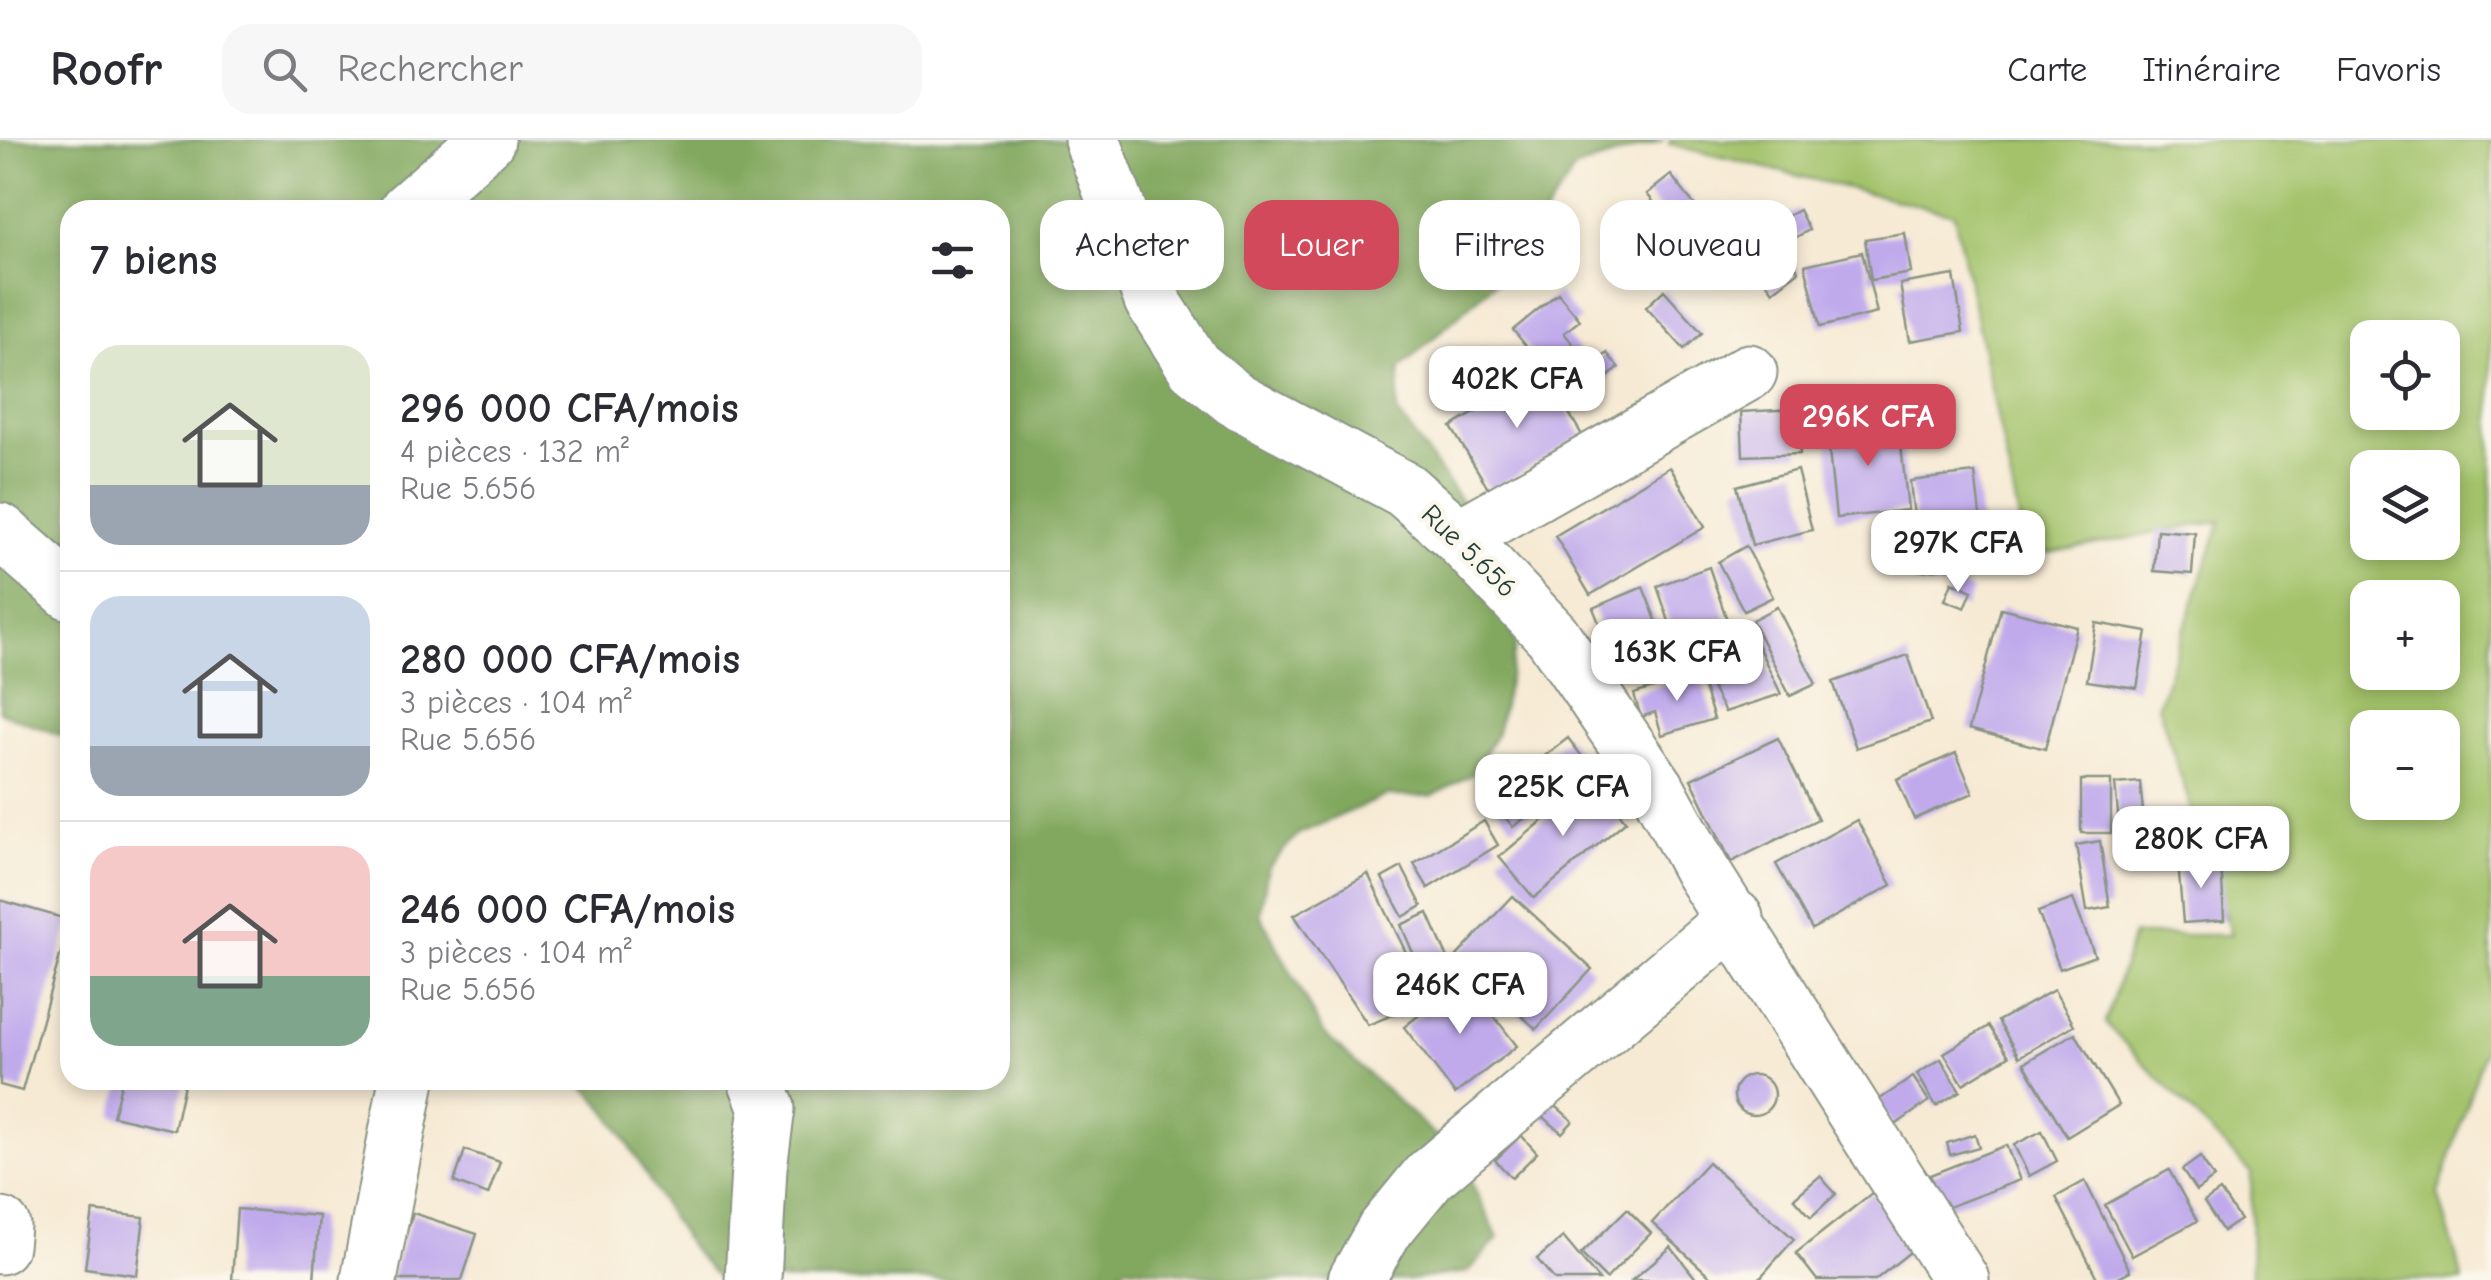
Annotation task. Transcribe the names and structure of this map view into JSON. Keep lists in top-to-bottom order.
{
  "streets": {
    "street": ["Rue 5.656"]
  },
  "page": {
    "header": "Roofr",
    "search": "Rechercher",
    "nav": ["Carte", "Itinéraire", "Favoris"],
    "chip": [
      "Acheter",
      "Louer",
      "Filtres",
      "Nouveau"
    ],
    "heading": "7 biens",
    "map_buttons": ["+", "−"],
    "list": [
      {
        "name": "296 000 CFA/mois",
        "note": "4 pièces · 132 m² · Rue 5.656"
      },
      {
        "name": "280 000 CFA/mois",
        "note": "3 pièces · 104 m² · Rue 5.656"
      },
      {
        "name": "246 000 CFA/mois",
        "note": "3 pièces · 104 m² · Rue 5.656"
      }
    ],
    "price": [
      "402K CFA",
      "296K CFA",
      "297K CFA",
      "163K CFA",
      "225K CFA",
      "280K CFA",
      "246K CFA"
    ]
  }
}
